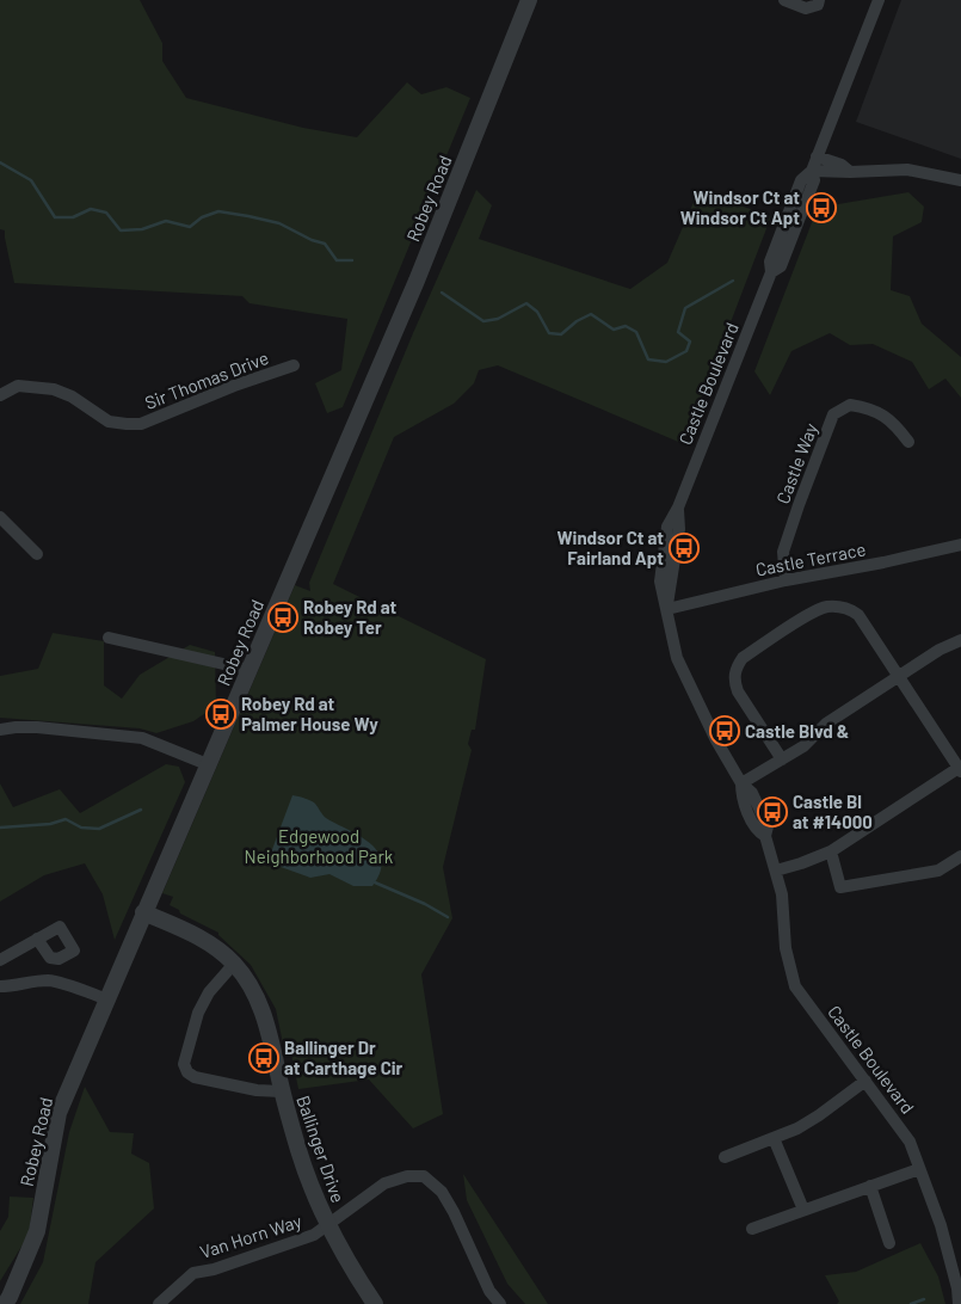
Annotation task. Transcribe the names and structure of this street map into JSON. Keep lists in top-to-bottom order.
{
  "streets": {
    "street": [
      "Robey Road",
      "Sir Thomas Drive",
      "Castle Boulevard",
      "Castle Way",
      "Castle Terrace",
      "Ballinger Drive",
      "Van Horn Way"
    ]
  },
  "crossings": [
    ["Robey Road", "Ballinger Drive"],
    ["Castle Boulevard", "Castle Terrace"],
    ["Castle Way", "Castle Terrace"],
    ["Ballinger Drive", "Van Horn Way"]
  ],
  "parks": ["Edgewood Neighborhood Park"],
  "places": {
    "bus stop": [
      "Windsor Ct at Windsor Ct Apt",
      "Windsor Ct at Fairland Apt",
      "Robey Rd at Robey Ter",
      "Robey Rd at Palmer House Wy",
      "Castle Blvd &",
      "Castle Bl at #14000",
      "Ballinger Dr at Carthage Cir"
    ]
  }
}
